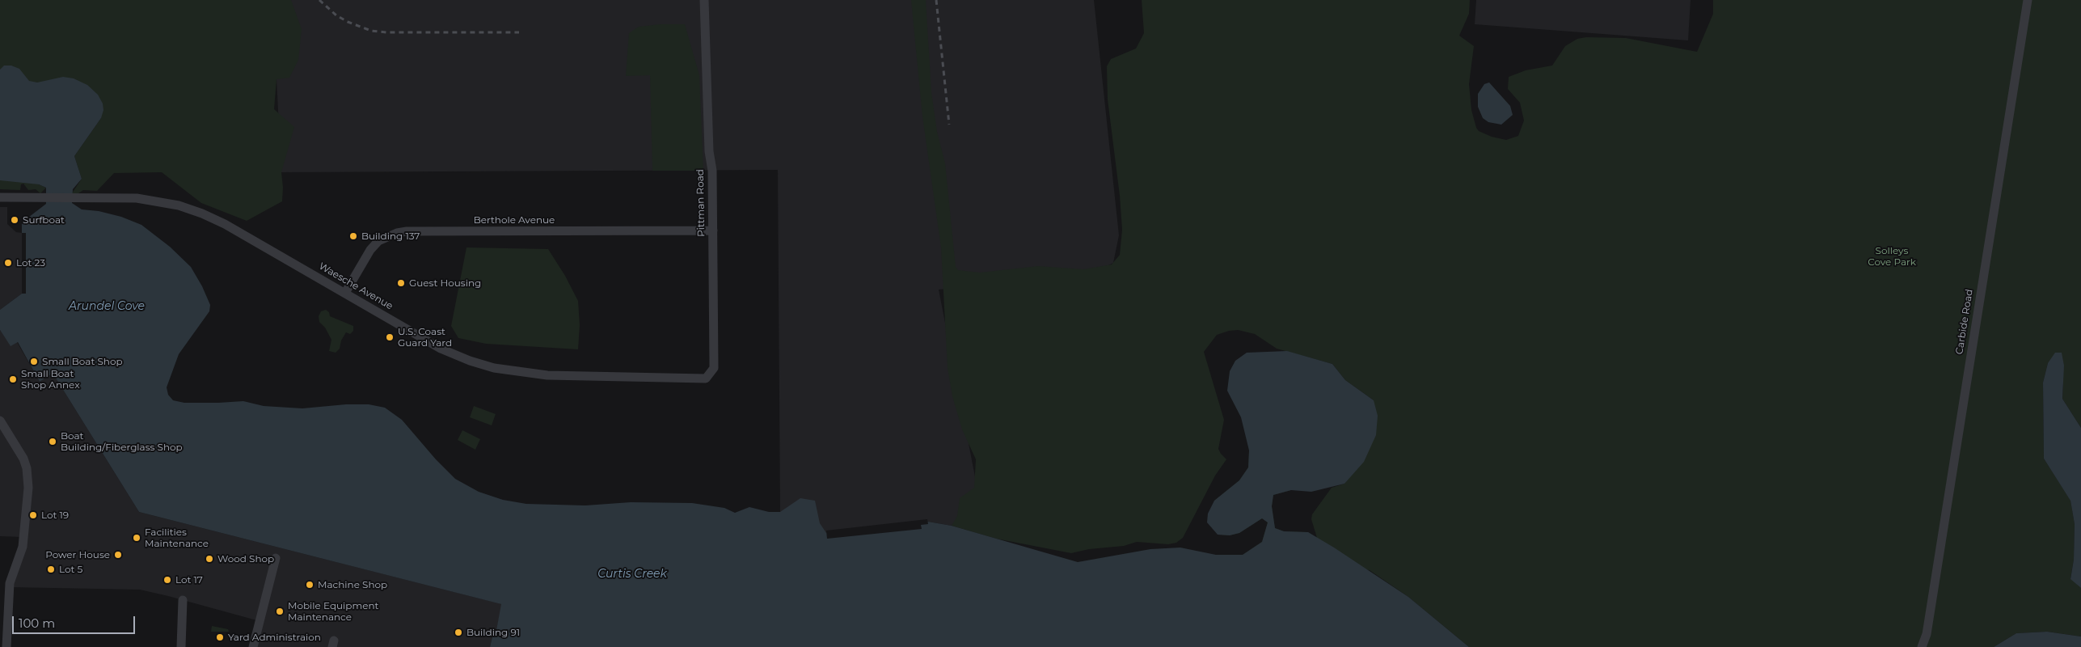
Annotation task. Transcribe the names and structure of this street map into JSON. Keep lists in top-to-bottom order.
{
  "streets": {
    "street": [
      "Pittman Road",
      "Berthole Avenue",
      "Waesche Avenue",
      "Carbide Road"
    ]
  },
  "crossings": [
    ["Pittman Road", "Berthole Avenue"],
    ["Pittman Road", "Waesche Avenue"],
    ["Berthole Avenue", "Waesche Avenue"]
  ],
  "water": ["Arundel Cove", "Curtis Creek"],
  "parks": ["Solleys Cove Park"],
  "places": [
    "Surfboat",
    "Building 137",
    "Lot 23",
    "Guest Housing",
    "U.S. Coast Guard Yard",
    "Small Boat Shop",
    "Small Boat Shop Annex",
    "Boat Building/Fiberglass Shop",
    "Lot 19",
    "Facilities Maintenance",
    "Power House",
    "Wood Shop",
    "Lot 5",
    "Lot 17",
    "Machine Shop",
    "Mobile Equipment Maintenance",
    "Building 91",
    "Yard Administraion"
  ],
  "scale_bar": "100 m"
}
